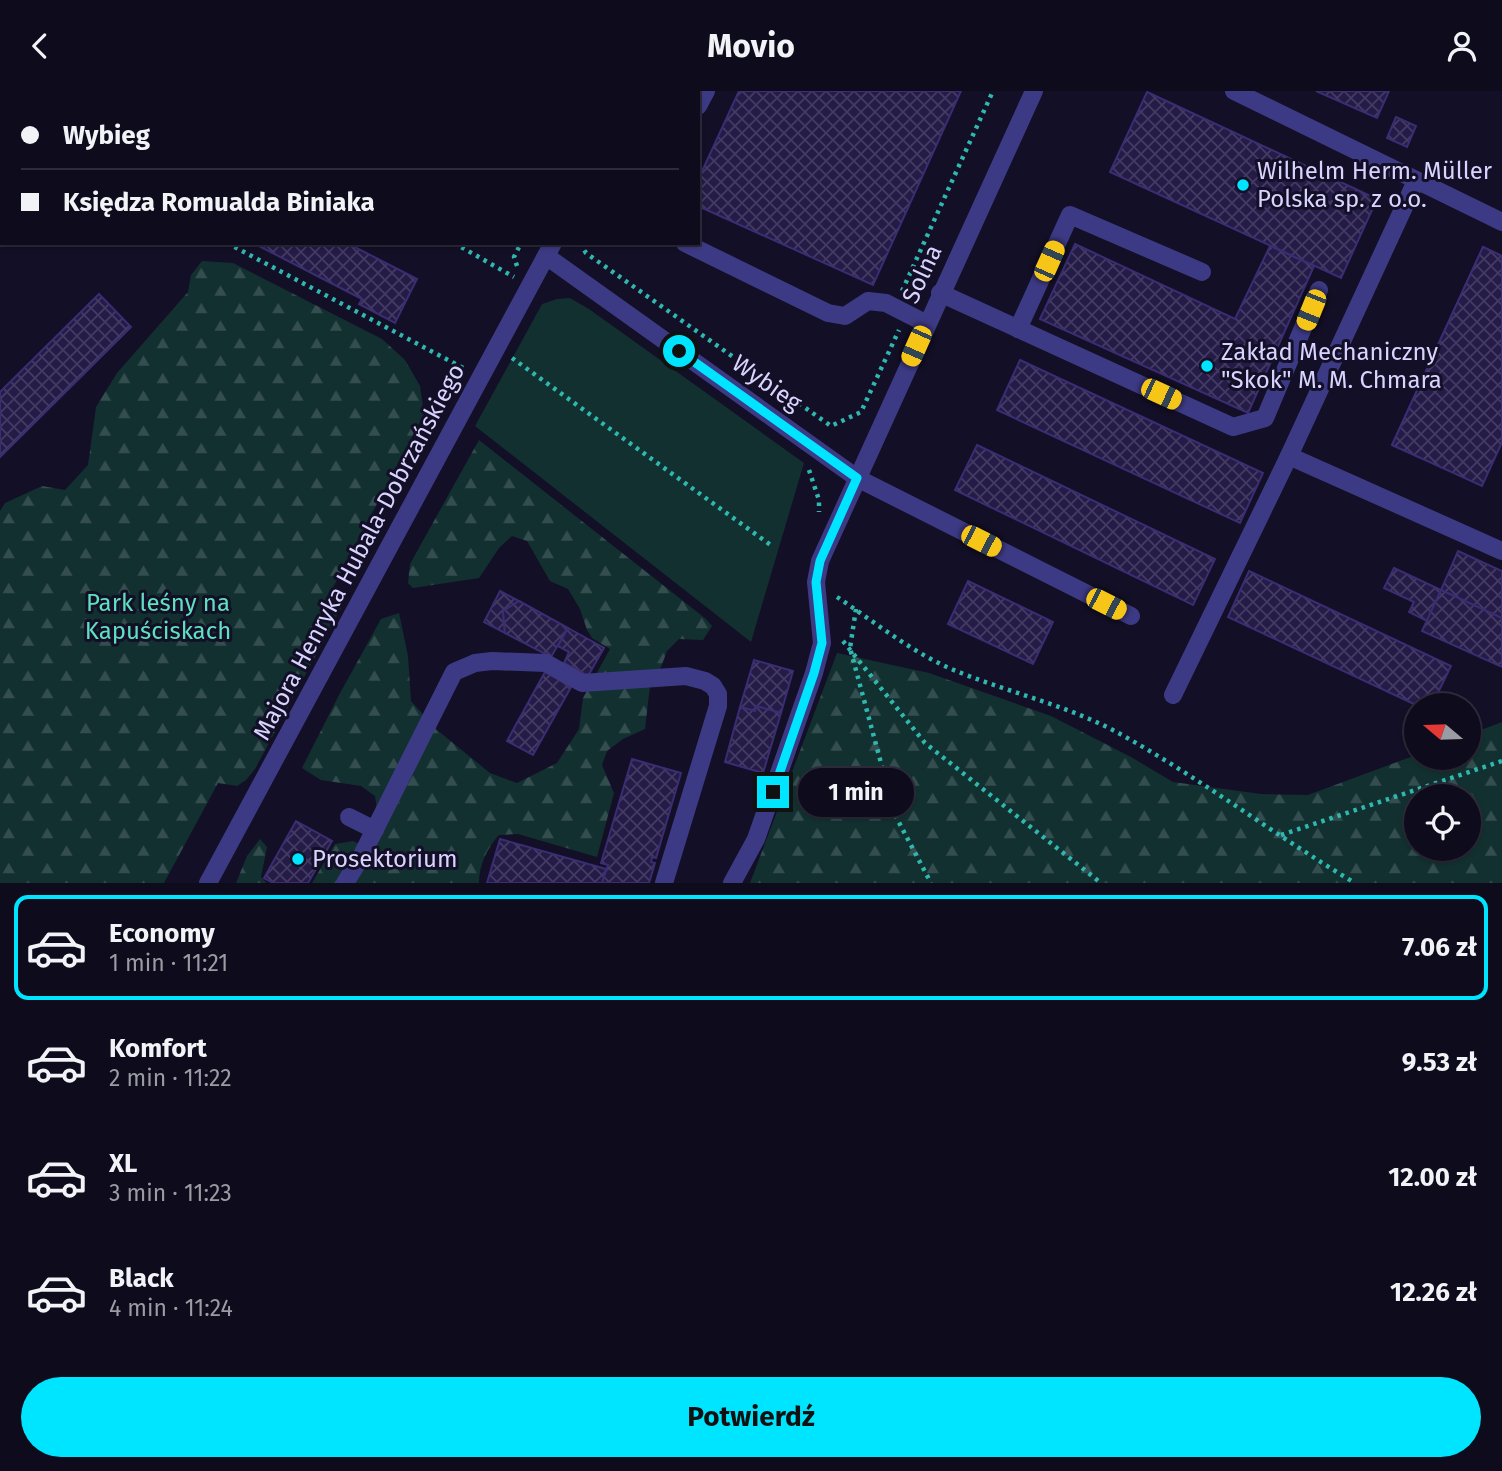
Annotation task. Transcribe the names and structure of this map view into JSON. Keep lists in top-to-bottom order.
{
  "streets": {
    "street": ["Solna", "Wybieg", "Majora Henryka Hubala-Dobrzańskiego"]
  },
  "crossings": [
    ["Solna", "Wybieg"],
    ["Wybieg", "Majora Henryka Hubala-Dobrzańskiego"]
  ],
  "parks": ["Park leśny na Kapuściskach"],
  "places": ["Wilhelm Herm. Müller Polska sp. z o.o.", "Zakład Mechaniczny \"Skok\" M. M. Chmara", "Prosektorium"],
  "north": "left",
  "page": {
    "header": "Movio",
    "banner": ["Wybieg", "Księdza Romualda Biniaka"],
    "bubble": "1 min",
    "list": [
      {
        "name": "Economy",
        "note": "1 min · 11:21",
        "value": "7.06 zł"
      },
      {
        "name": "Komfort",
        "note": "2 min · 11:22",
        "value": "9.53 zł"
      },
      {
        "name": "XL",
        "note": "3 min · 11:23",
        "value": "12.00 zł"
      },
      {
        "name": "Black",
        "note": "4 min · 11:24",
        "value": "12.26 zł"
      }
    ],
    "buttons": "Potwierdź"
  }
}
